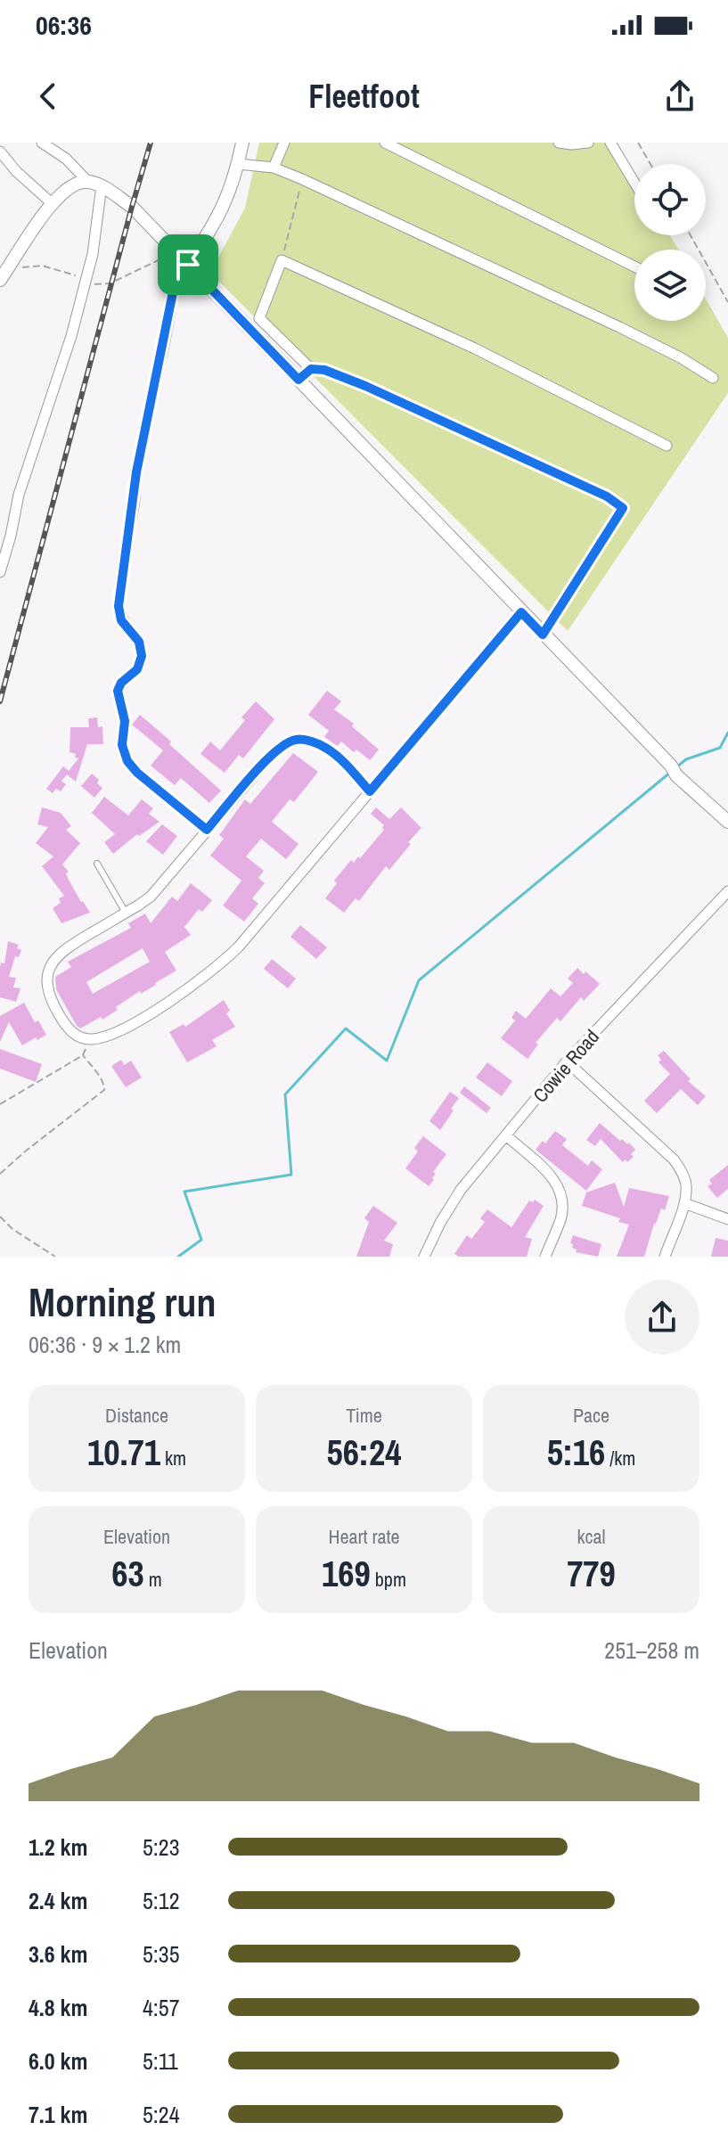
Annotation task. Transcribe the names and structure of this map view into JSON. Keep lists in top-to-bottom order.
{
  "streets": {
    "street": ["Cowie Road"]
  },
  "page": {
    "status": "06:36",
    "header": "Fleetfoot",
    "heading": ["Morning run", "06:36 · 9 × 1.2 km"],
    "stats": [
      ["Distance", "10.71 km"],
      ["Time", "56:24"],
      ["Pace", "5:16 /km"],
      ["Elevation", "63 m"],
      ["Heart rate", "169 bpm"],
      ["kcal", "779"]
    ],
    "chart": ["Elevation", "251–258 m"],
    "list": [
      {
        "name": "1.2 km",
        "note": "5:23"
      },
      {
        "name": "2.4 km",
        "note": "5:12"
      },
      {
        "name": "3.6 km",
        "note": "5:35"
      },
      {
        "name": "4.8 km",
        "note": "4:57"
      },
      {
        "name": "6.0 km",
        "note": "5:11"
      },
      {
        "name": "7.1 km",
        "note": "5:24"
      }
    ]
  }
}
